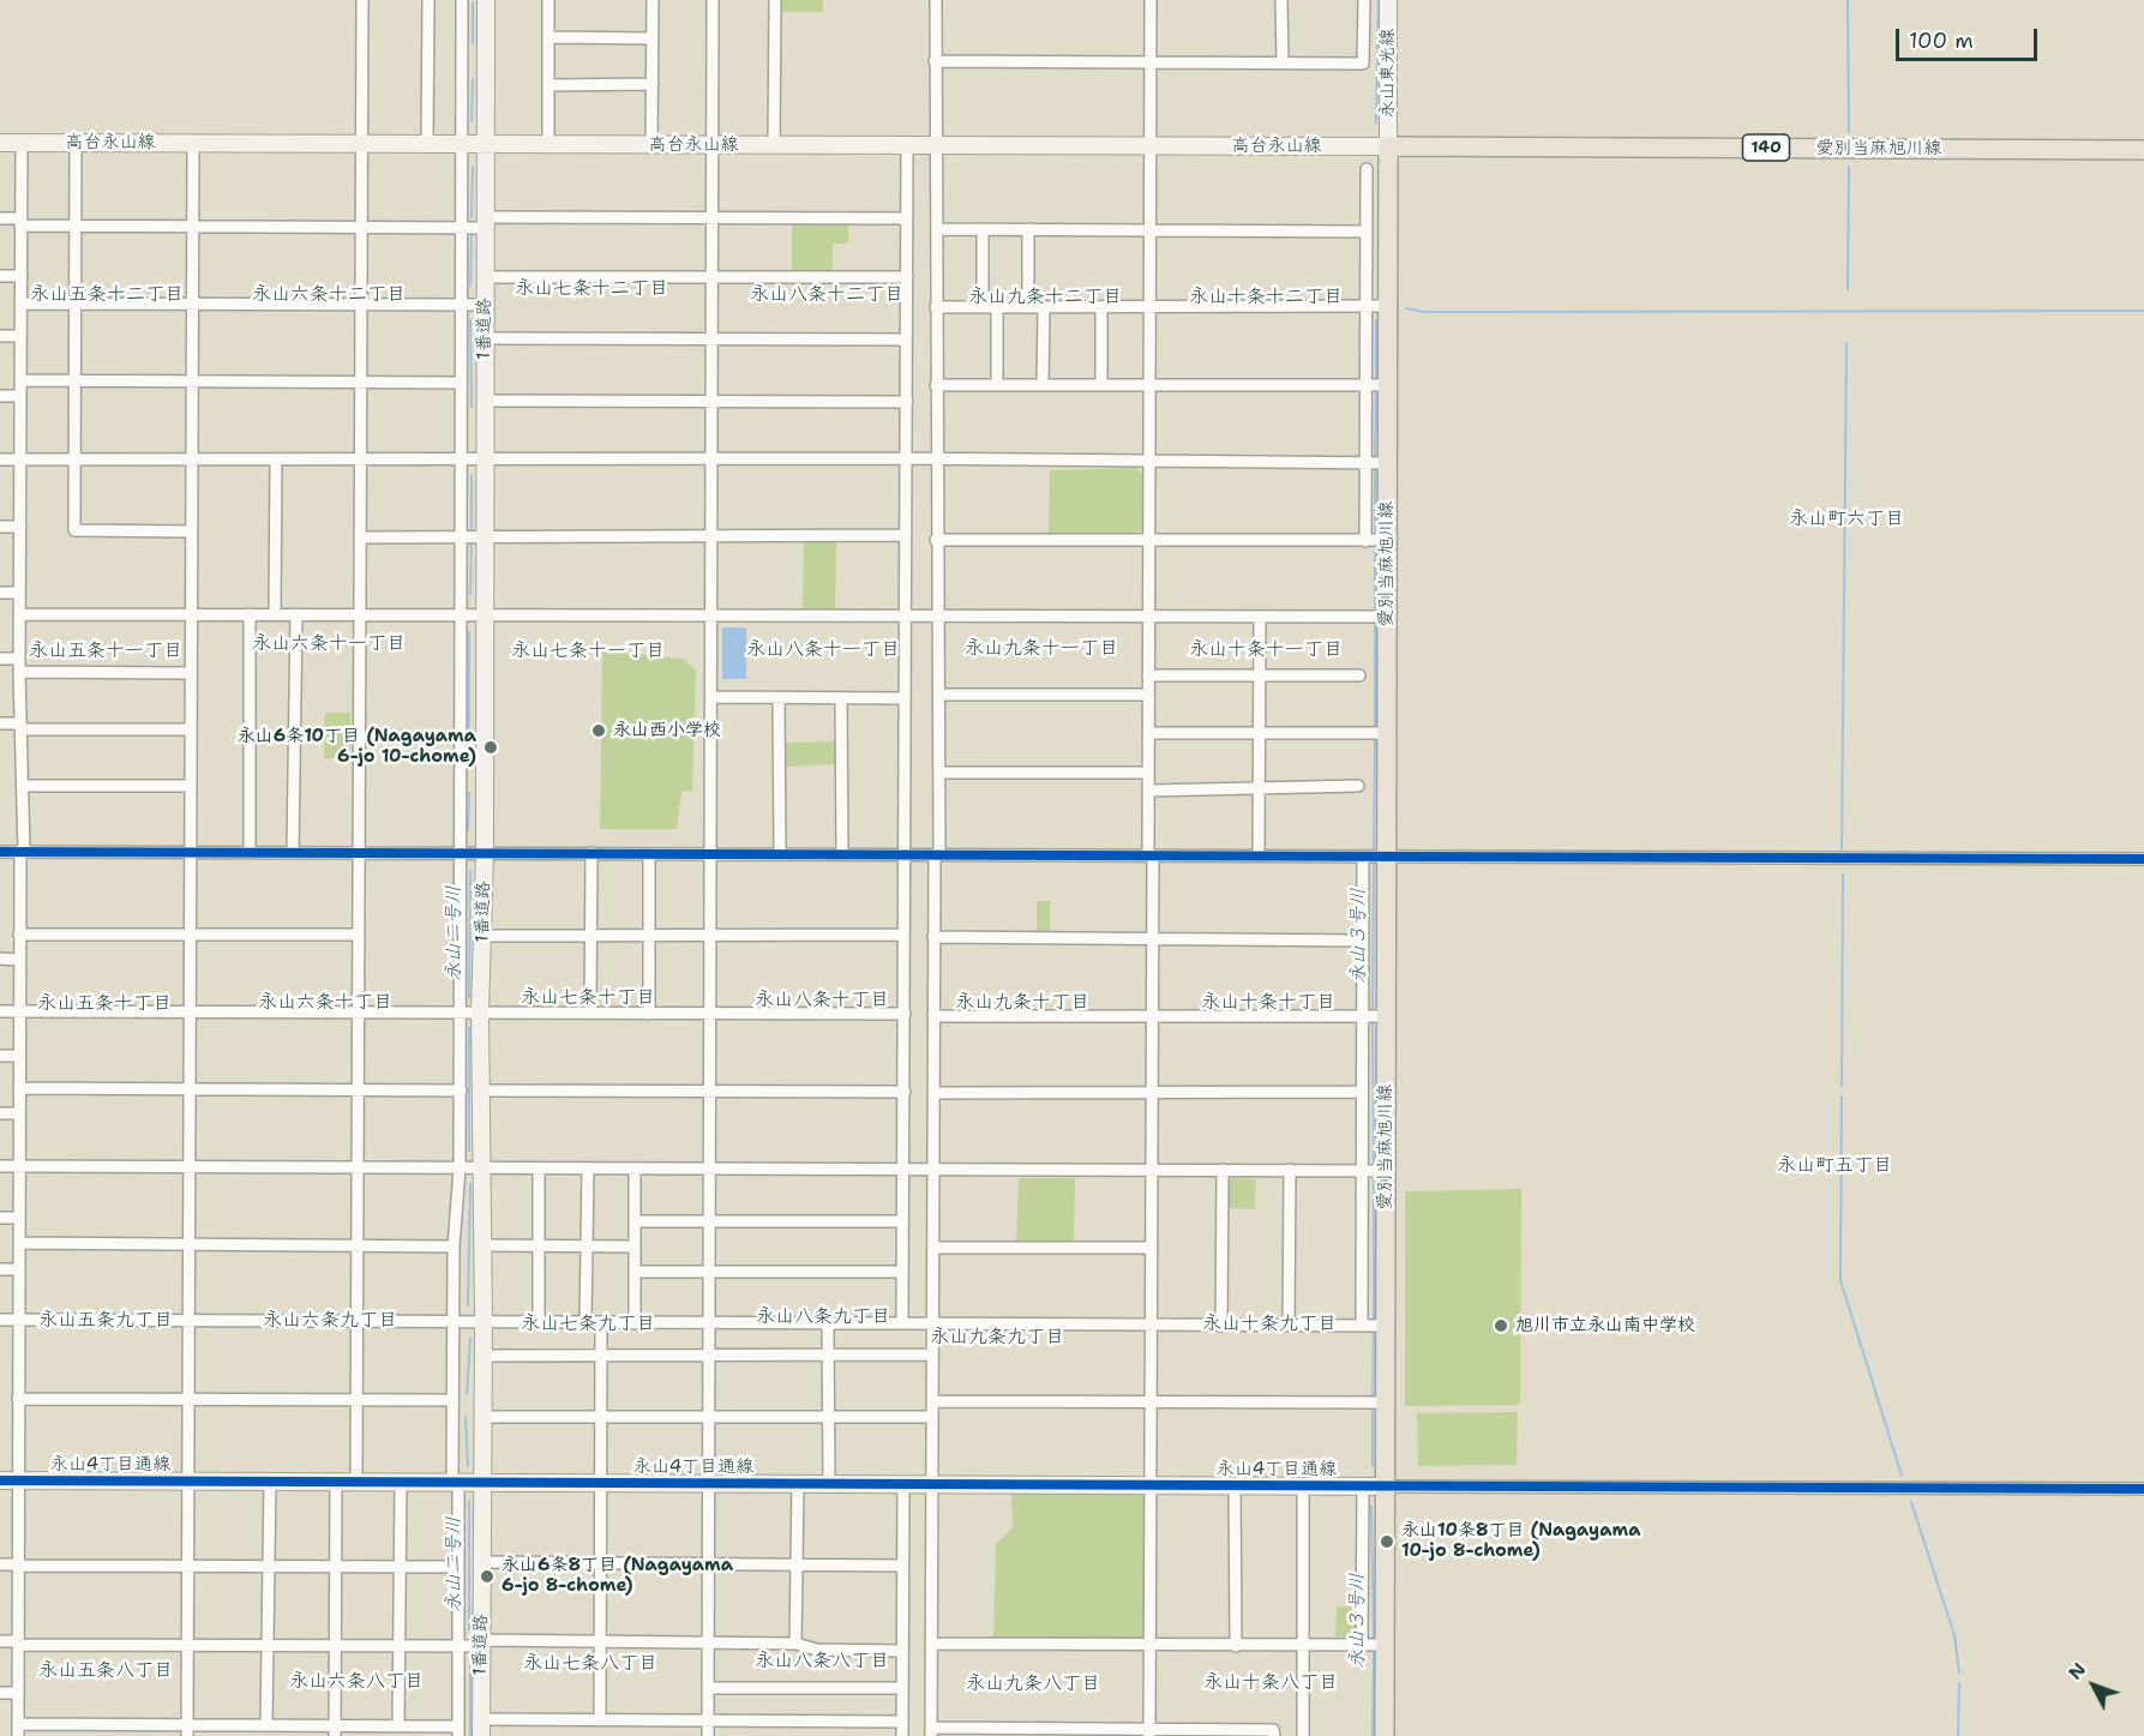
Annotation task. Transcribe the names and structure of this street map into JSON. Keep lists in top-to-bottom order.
{
  "streets": {
    "main road": ["140", "愛別当麻旭川線"],
    "street": [
      "永山東光線",
      "高台永山線",
      "1番道路",
      "永山4丁目通線"
    ]
  },
  "crossings": [
    ["永山東光線", "高台永山線"],
    ["永山東光線", "愛別当麻旭川線"],
    ["高台永山線", "愛別当麻旭川線"],
    ["高台永山線", "1番道路"],
    ["愛別当麻旭川線", "永山4丁目通線"],
    ["1番道路", "永山4丁目通線"]
  ],
  "districts": [
    "永山七条十二丁目",
    "永山五条十二丁目",
    "永山六条十二丁目",
    "永山八条十二丁目",
    "永山九条十二丁目",
    "永山十条十二丁目",
    "永山町六丁目",
    "永山六条十一丁目",
    "永山九条十一丁目",
    "永山八条十一丁目",
    "永山十条十一丁目",
    "永山五条十一丁目",
    "永山七条十一丁目",
    "永山七条十丁目",
    "永山八条十丁目",
    "永山六条十丁目",
    "永山九条十丁目",
    "永山十条十丁目",
    "永山五条十丁目",
    "永山町五丁目",
    "永山八条九丁目",
    "永山五条九丁目",
    "永山六条九丁目",
    "永山七条九丁目",
    "永山十条九丁目",
    "永山九条九丁目",
    "永山八条八丁目",
    "永山七条八丁目",
    "永山五条八丁目",
    "永山六条八丁目",
    "永山十条八丁目",
    "永山九条八丁目"
  ],
  "water": ["永山二号川", "永山３号川"],
  "places": [
    "永山西小学校",
    "永山6条10丁目 (Nagayama 6-jo 10-chome)",
    "旭川市立永山南中学校",
    "永山10条8丁目 (Nagayama 10-jo 8-chome)",
    "永山6条8丁目 (Nagayama 6-jo 8-chome)"
  ],
  "scale_bar": "100 m",
  "north": "top left"
}
